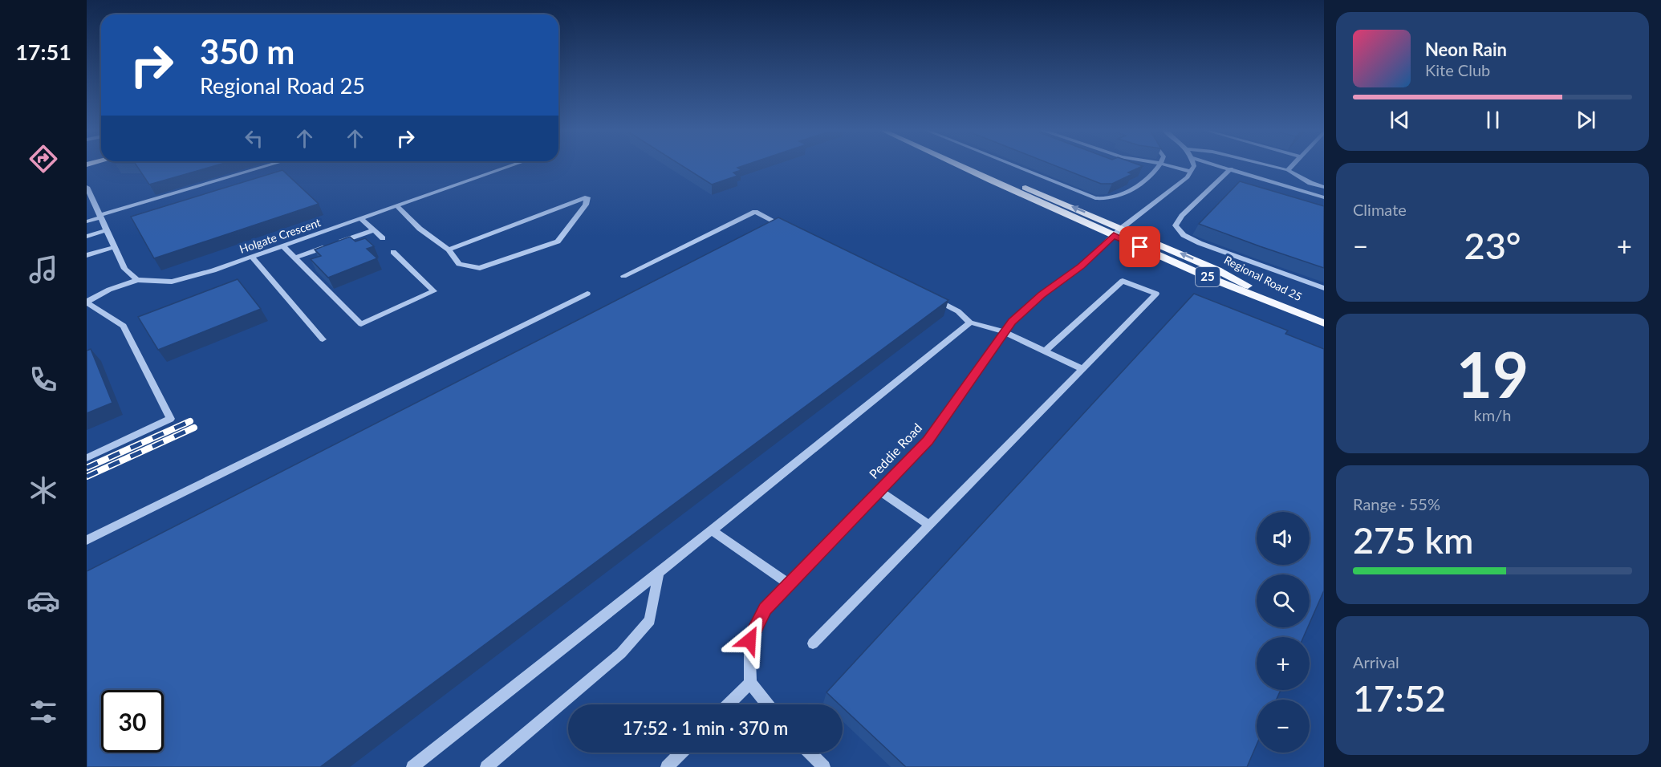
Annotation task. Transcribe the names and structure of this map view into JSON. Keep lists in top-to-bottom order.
{
  "streets": {
    "main road": ["25", "Regional Road 25"],
    "street": ["Holgate Crescent", "Peddie Road"]
  },
  "crossings": [
    ["Regional Road 25", "Peddie Road"]
  ],
  "page": {
    "tabs": "17:51",
    "turn": ["350 m", "Regional Road 25"],
    "song": ["Neon Rain", "Kite Club"],
    "tile": [
      "Climate",
      ["19", "km/h"],
      ["Range · 55%", "275 km"],
      ["Arrival", "17:52"]
    ],
    "heat": ["−", "23°", "+"],
    "map_buttons": ["+", "−"],
    "limit": "30",
    "trip": "17:52 · 1 min · 370 m"
  }
}
